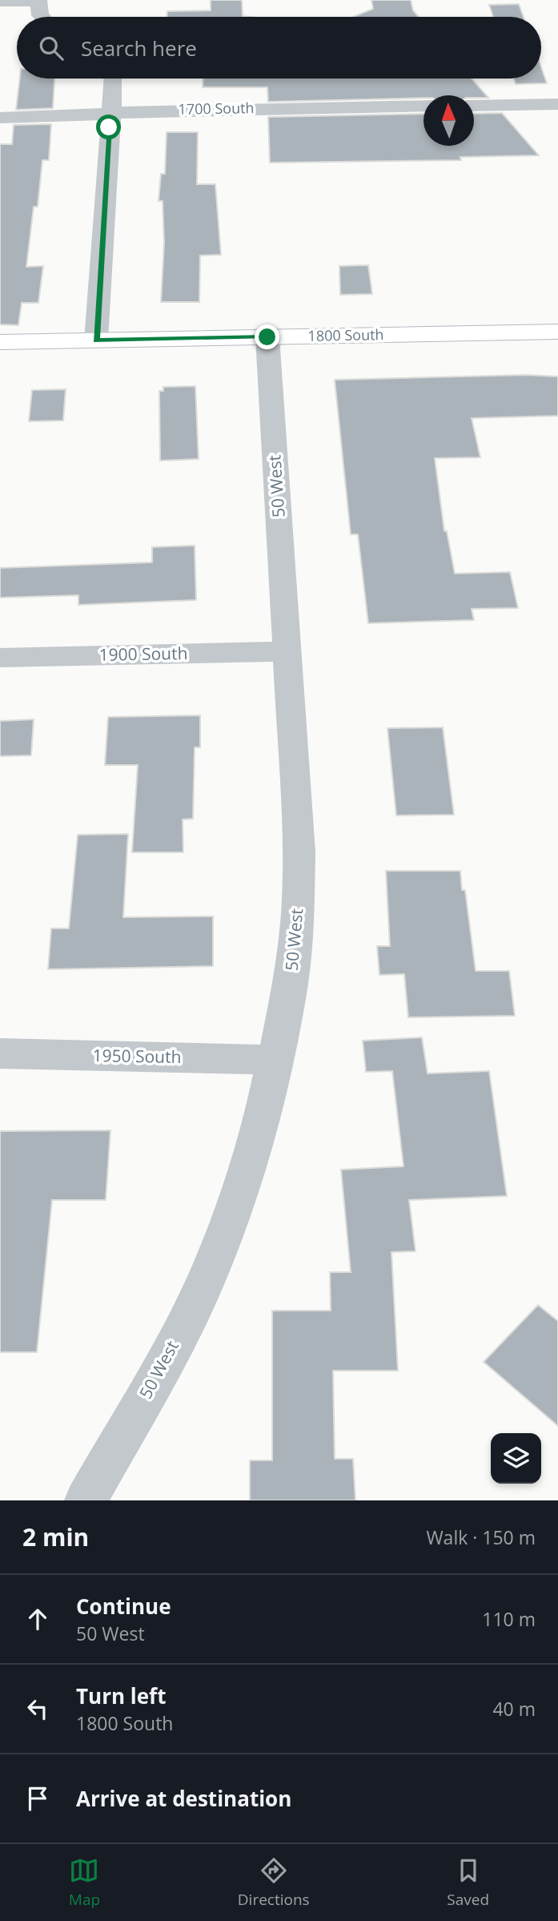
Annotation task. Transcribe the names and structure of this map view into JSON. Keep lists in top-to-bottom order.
{
  "streets": {
    "street": [
      "1700 South",
      "1800 South",
      "50 West",
      "1900 South",
      "1950 South"
    ]
  },
  "crossings": [
    ["1800 South", "50 West"],
    ["50 West", "1900 South"],
    ["50 West", "1950 South"]
  ],
  "north": "top",
  "page": {
    "search": "Search here",
    "heading": ["2 min", "Walk · 150 m"],
    "list": [
      ["Continue", "50 West", "110 m"],
      ["Turn left", "1800 South", "40 m"],
      "Arrive at destination"
    ],
    "nav": ["Map", "Directions", "Saved"]
  }
}
